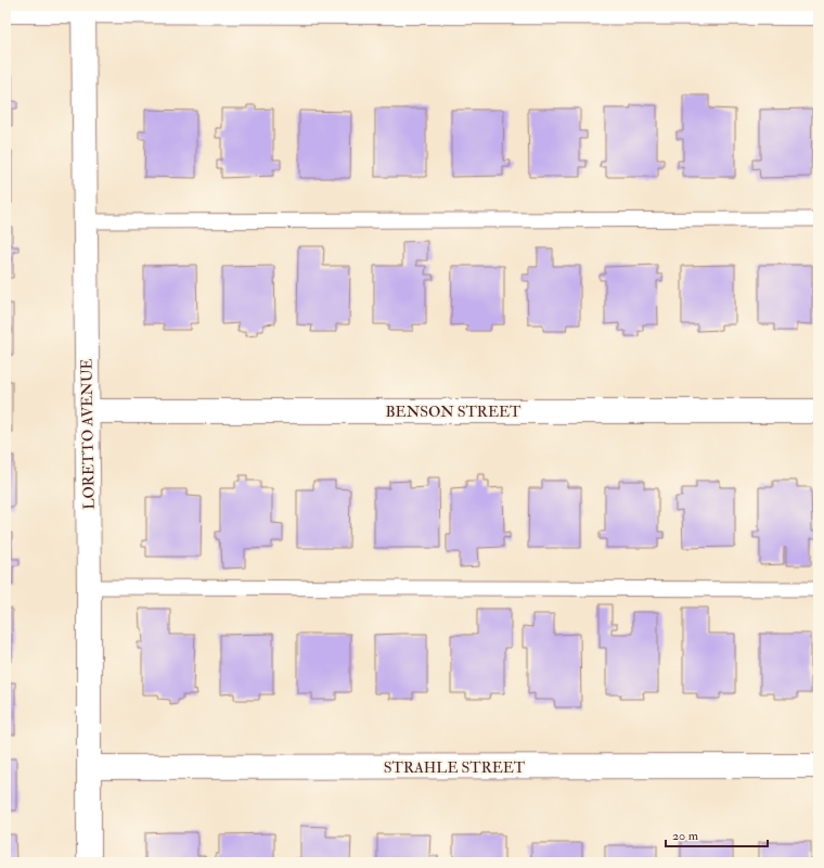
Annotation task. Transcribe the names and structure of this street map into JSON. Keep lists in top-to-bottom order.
{
  "streets": {
    "street": ["BENSON STREET", "LORETTO AVENUE", "STRAHLE STREET"]
  },
  "crossings": [
    ["BENSON STREET", "LORETTO AVENUE"],
    ["LORETTO AVENUE", "STRAHLE STREET"]
  ],
  "scale_bar": "20 m"
}
